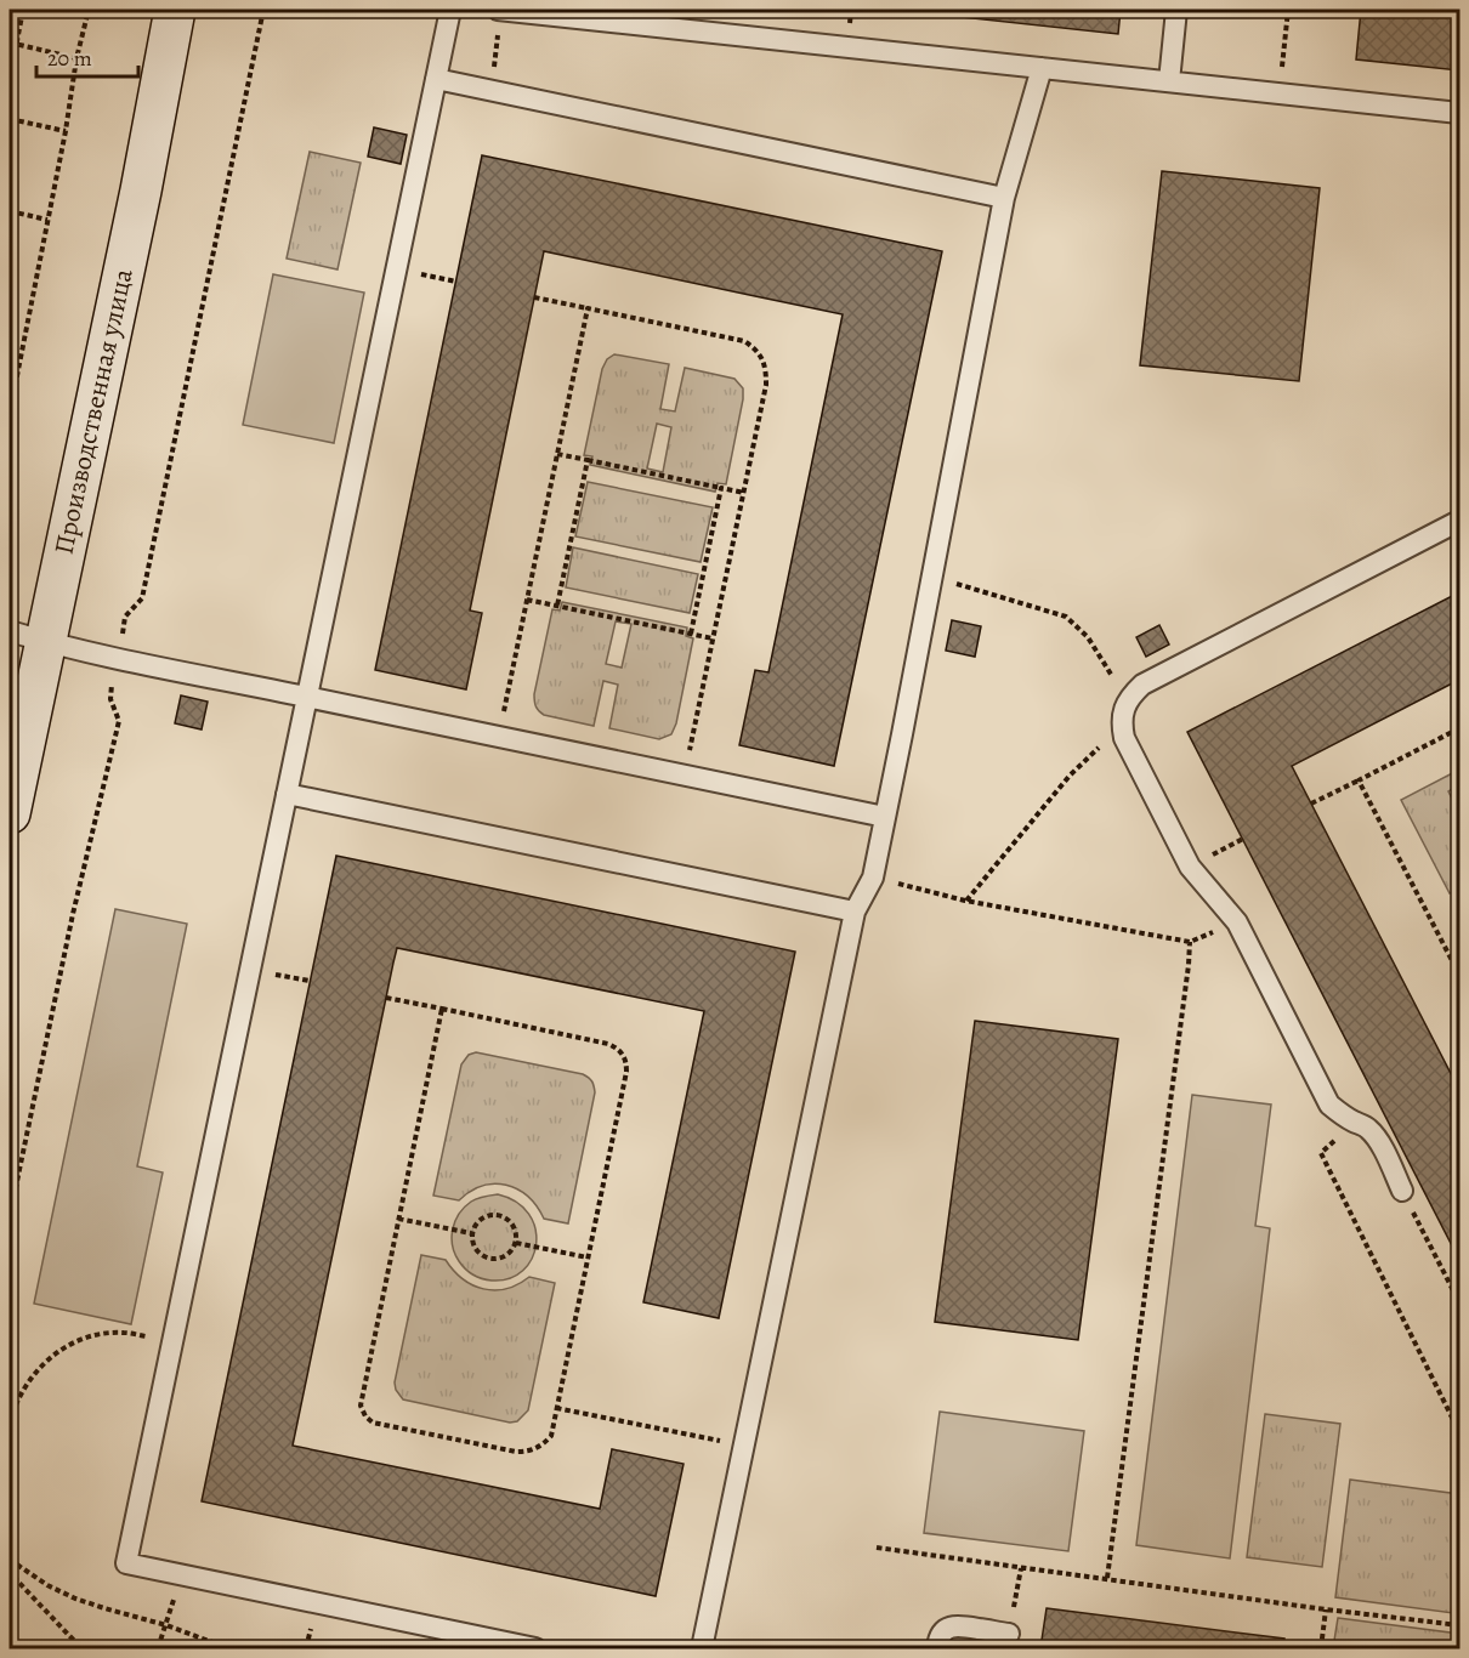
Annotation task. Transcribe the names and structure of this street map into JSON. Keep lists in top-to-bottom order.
{
  "streets": {
    "main road": ["Производственная улица"]
  },
  "scale_bar": "20 m"
}
